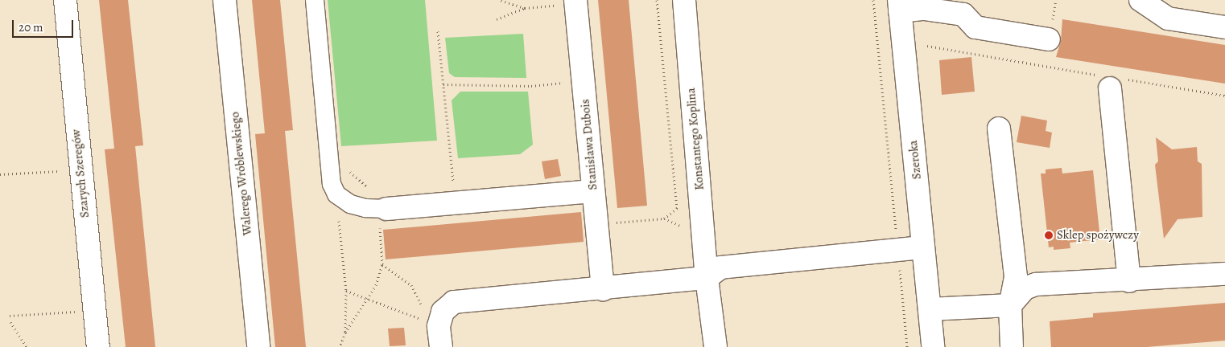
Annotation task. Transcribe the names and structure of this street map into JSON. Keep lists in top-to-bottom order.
{
  "streets": {
    "street": [
      "Konstantego Koplina",
      "Stanisława Dubois",
      "Szeroka",
      "Szarych Szeregów",
      "Walerego Wróblewskiego"
    ]
  },
  "places": ["Sklep spożywczy"],
  "scale_bar": "20 m"
}
